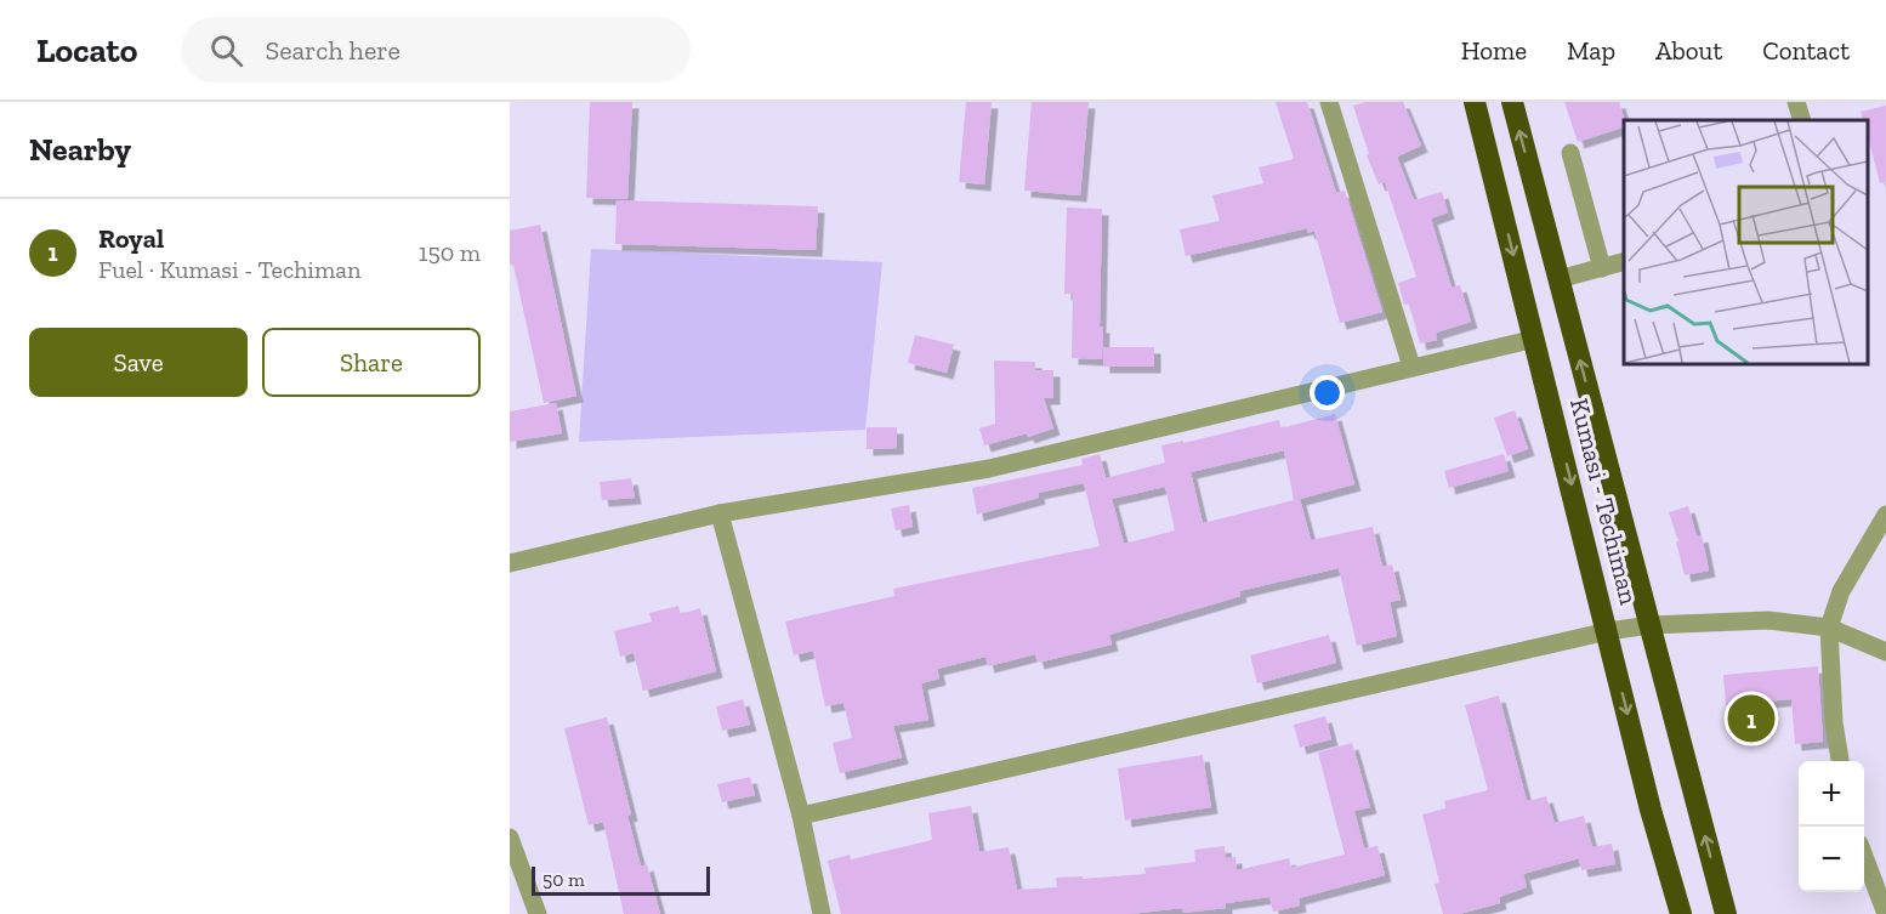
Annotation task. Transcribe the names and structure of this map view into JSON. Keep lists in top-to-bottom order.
{
  "streets": {
    "highway": ["Kumasi - Techiman"]
  },
  "scale_bar": "50 m",
  "page": {
    "header": "Locato",
    "search": "Search here",
    "nav": [
      "Home",
      "Map",
      "About",
      "Contact"
    ],
    "heading": "Nearby",
    "list": [
      {
        "mark": "1",
        "name": "Royal",
        "note": "Fuel · Kumasi - Techiman",
        "value": "150 m"
      }
    ],
    "buttons": ["Save", "Share"],
    "pins": "1",
    "map_buttons": ["+", "−"],
    "scale": "50 m"
  }
}
